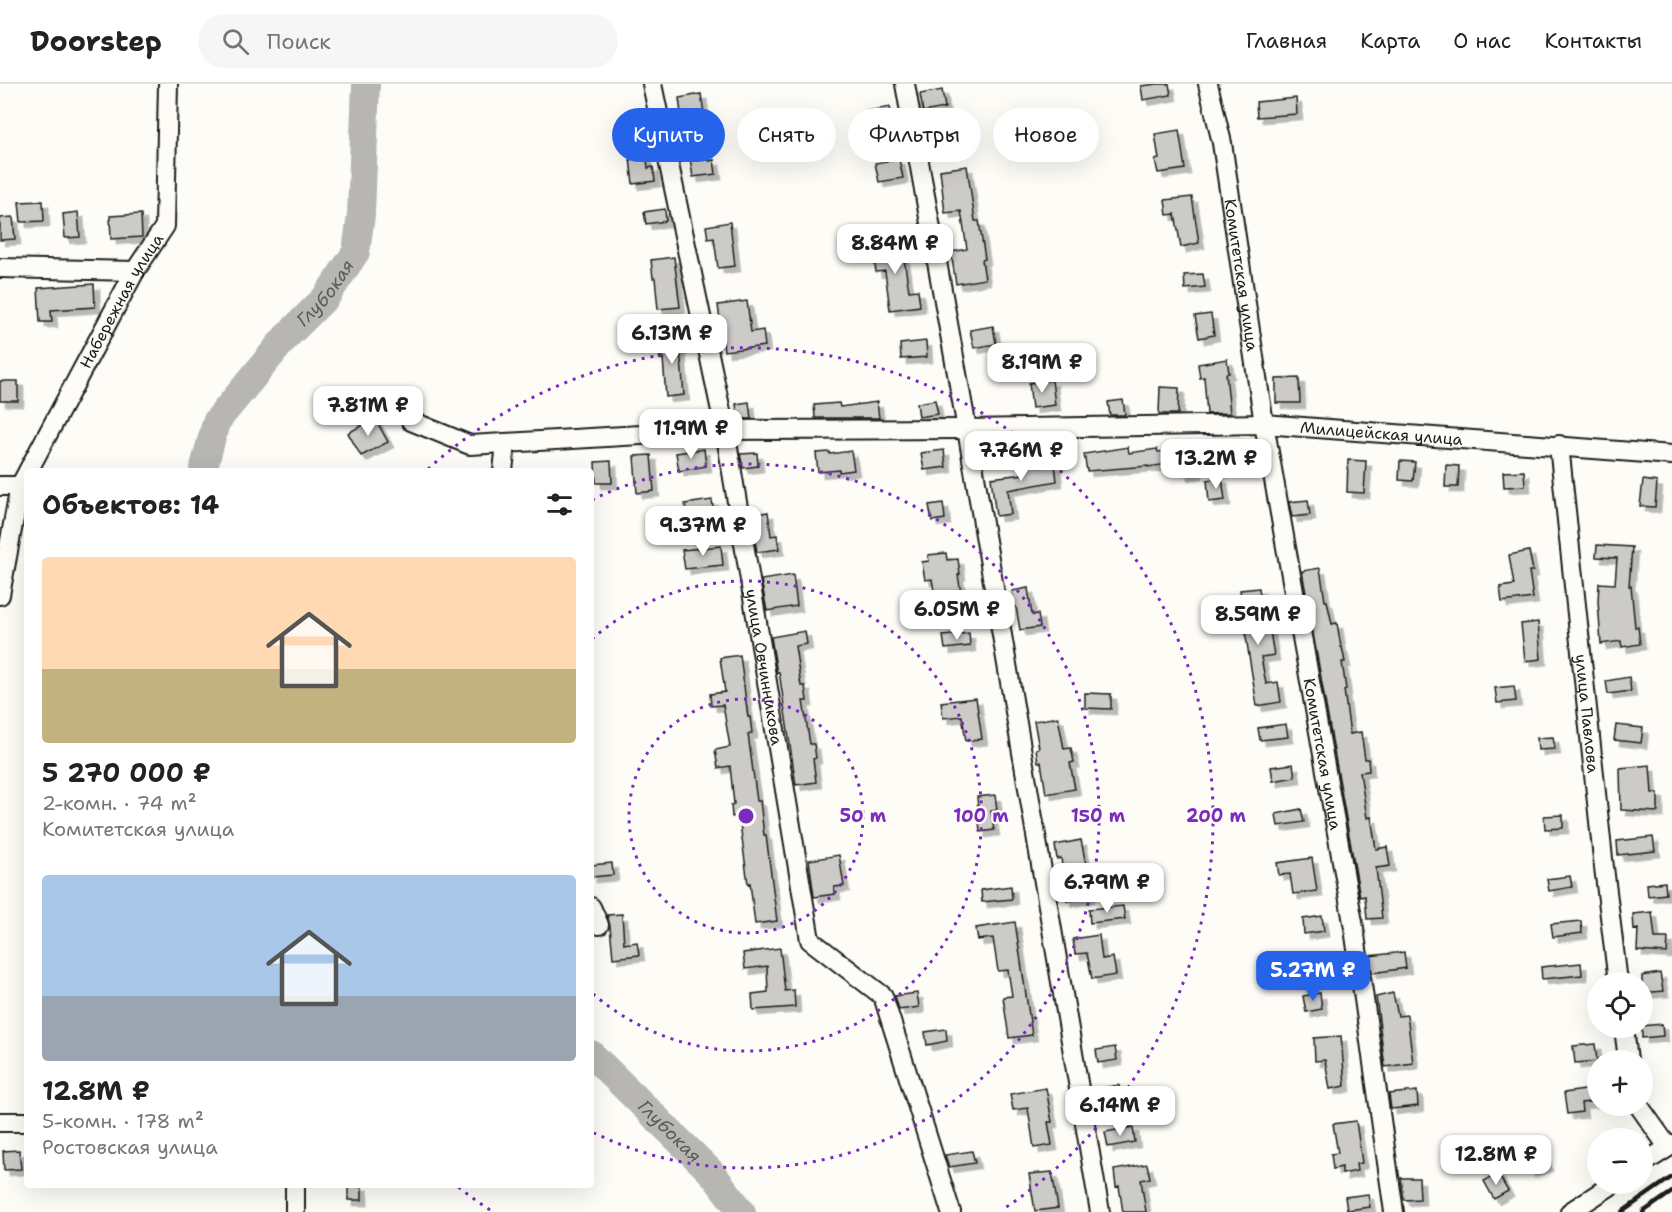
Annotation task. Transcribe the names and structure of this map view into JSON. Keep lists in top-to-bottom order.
{
  "streets": {
    "street": [
      "Комитетская улица",
      "Набережная улица",
      "Милицейская улица",
      "улица Овчинникова",
      "улица Павлова"
    ]
  },
  "crossings": [
    ["Комитетская улица", "Милицейская улица"],
    ["Милицейская улица", "улица Овчинникова"],
    ["Милицейская улица", "улица Павлова"]
  ],
  "water": ["Глубокая"],
  "page": {
    "header": "Doorstep",
    "search": "Поиск",
    "nav": [
      "Главная",
      "Карта",
      "О нас",
      "Контакты"
    ],
    "chip": [
      "Купить",
      "Снять",
      "Фильтры",
      "Новое"
    ],
    "price": [
      "8.84M ₽",
      "6.13M ₽",
      "8.19M ₽",
      "7.81M ₽",
      "11.9M ₽",
      "7.76M ₽",
      "13.2M ₽",
      "9.37M ₽",
      "6.05M ₽",
      "8.59M ₽",
      "6.79M ₽",
      "5.27M ₽",
      "6.14M ₽",
      "12.8M ₽"
    ],
    "heading": "Объектов: 14",
    "list": [
      {
        "name": "5 270 000 ₽",
        "note": "2-комн. · 74 m² · Комитетская улица"
      },
      {
        "name": "12.8M ₽",
        "note": "5-комн. · 178 m² · Ростовская улица"
      }
    ],
    "map_buttons": ["+", "−"]
  },
  "rings": [
    "50 m",
    "100 m",
    "150 m",
    "200 m"
  ]
}
